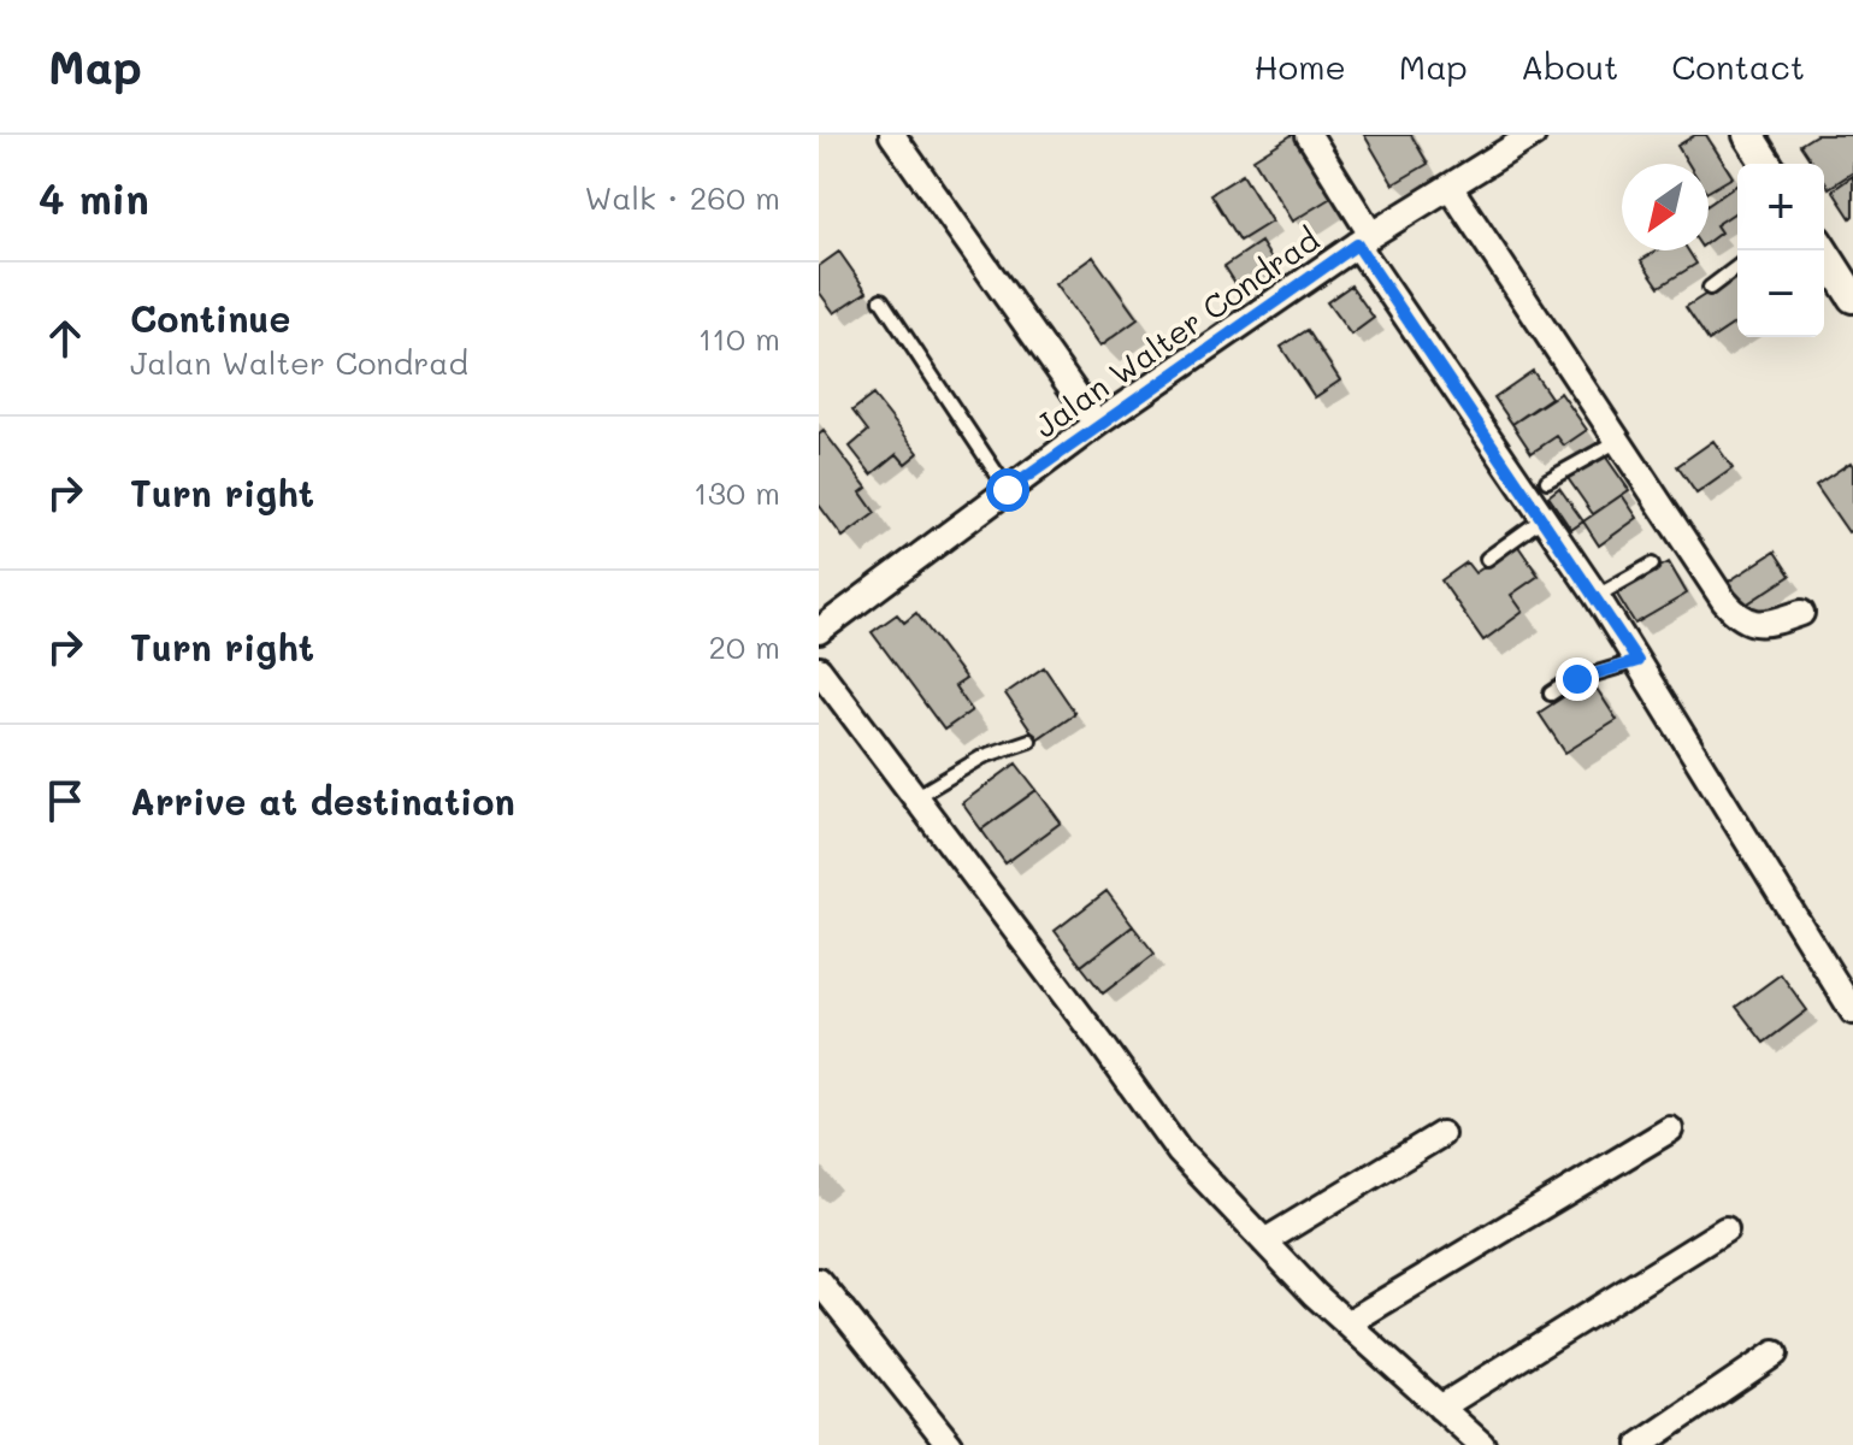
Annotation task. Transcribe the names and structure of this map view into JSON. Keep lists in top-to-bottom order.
{
  "streets": {
    "street": ["Jalan Walter Condrad"]
  },
  "north": "bottom left",
  "page": {
    "header": "Map",
    "nav": [
      "Home",
      "Map",
      "About",
      "Contact"
    ],
    "heading": ["4 min", "Walk · 260 m"],
    "map_buttons": ["+", "−"],
    "list": [
      ["Continue", "Jalan Walter Condrad", "110 m"],
      ["Turn right", "130 m"],
      ["Turn right", "20 m"],
      "Arrive at destination"
    ]
  }
}
